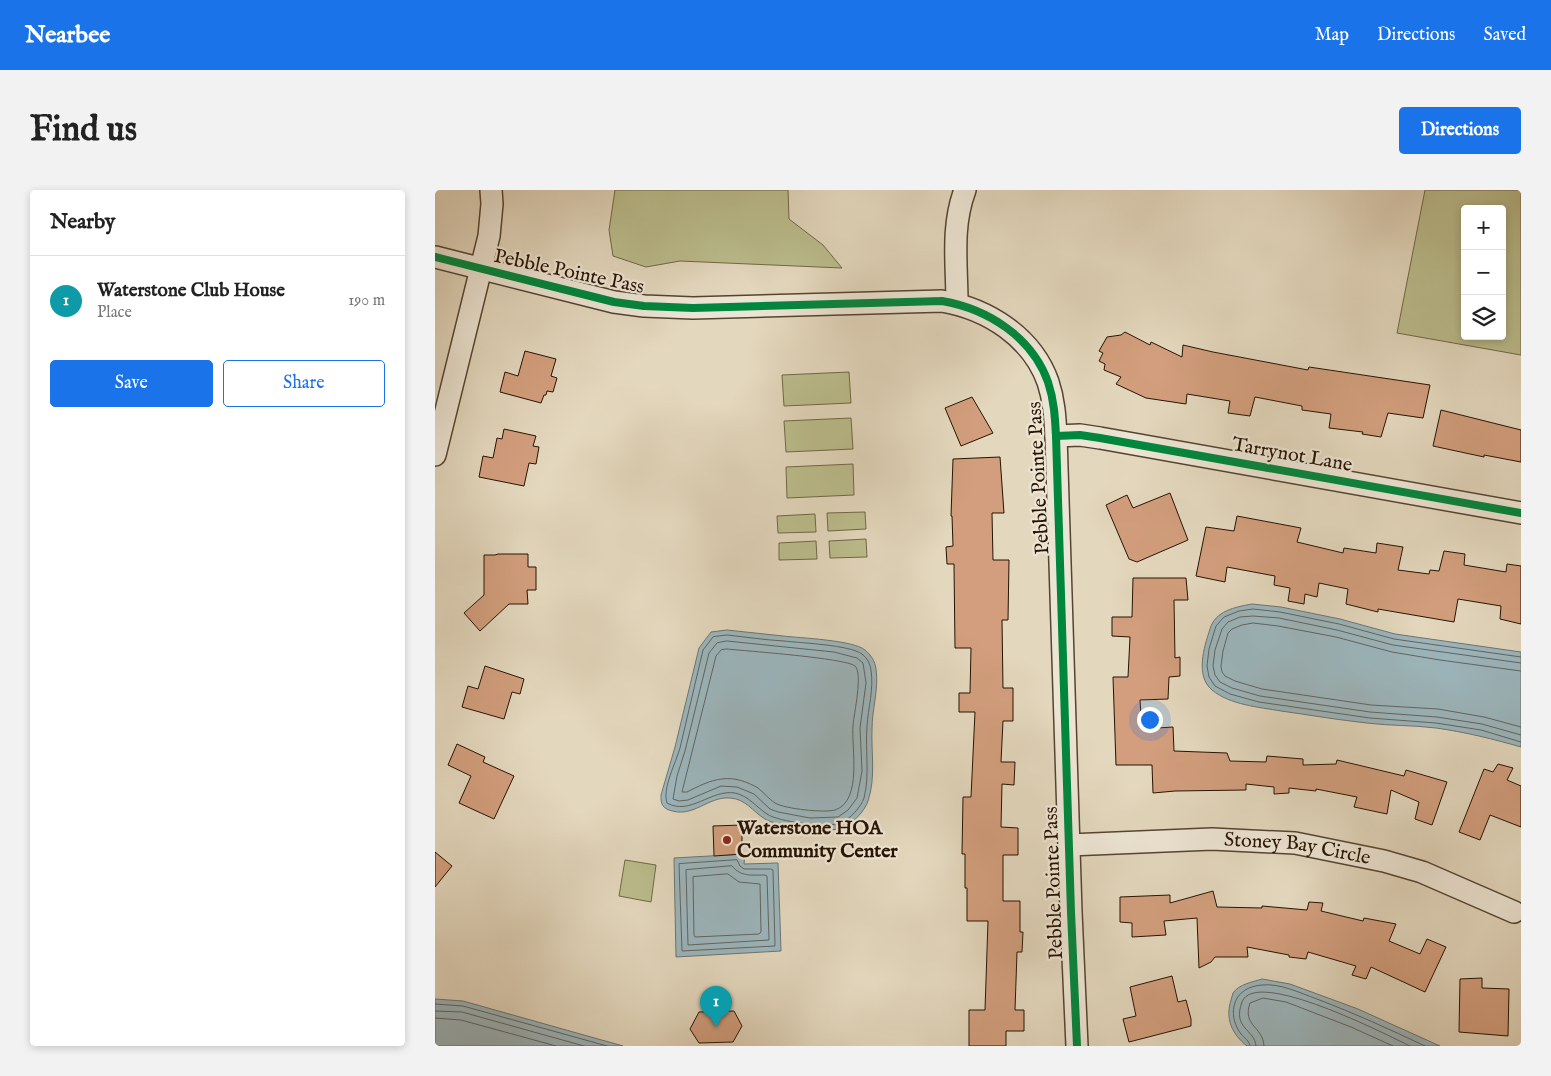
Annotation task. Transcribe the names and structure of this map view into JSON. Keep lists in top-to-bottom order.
{
  "streets": {
    "street": ["Pebble Pointe Pass", "Tarrynot Lane", "Stoney Bay Circle"]
  },
  "crossings": [
    ["Pebble Pointe Pass", "Tarrynot Lane"],
    ["Pebble Pointe Pass", "Stoney Bay Circle"]
  ],
  "places": ["Waterstone HOA Community Center"],
  "page": {
    "header": "Nearbee",
    "nav": ["Map", "Directions", "Saved"],
    "buttons": [
      "Directions",
      ["Save", "Share"]
    ],
    "title": "Find us",
    "heading": "Nearby",
    "map_buttons": ["+", "−"],
    "list": [
      {
        "mark": "1",
        "name": "Waterstone Club House",
        "note": "Place",
        "value": "190 m"
      }
    ],
    "pins": "1"
  }
}
